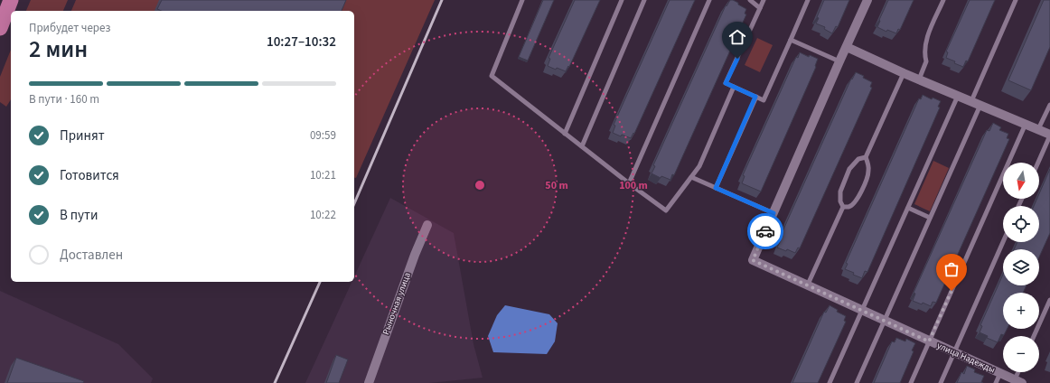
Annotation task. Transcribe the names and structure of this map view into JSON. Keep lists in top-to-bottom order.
{
  "streets": {
    "street": ["Рыночная улица", "улица Надежды"]
  },
  "north": "bottom",
  "page": {
    "heading": ["2 мин", "Прибудет через", "10:27–10:32"],
    "bar": "В пути · 160 m",
    "list": [
      ["Принят", "09:59"],
      ["Готовится", "10:21"],
      ["В пути", "10:22"],
      "Доставлен"
    ],
    "map_buttons": ["+", "−"]
  },
  "rings": ["50 m", "100 m"]
}
